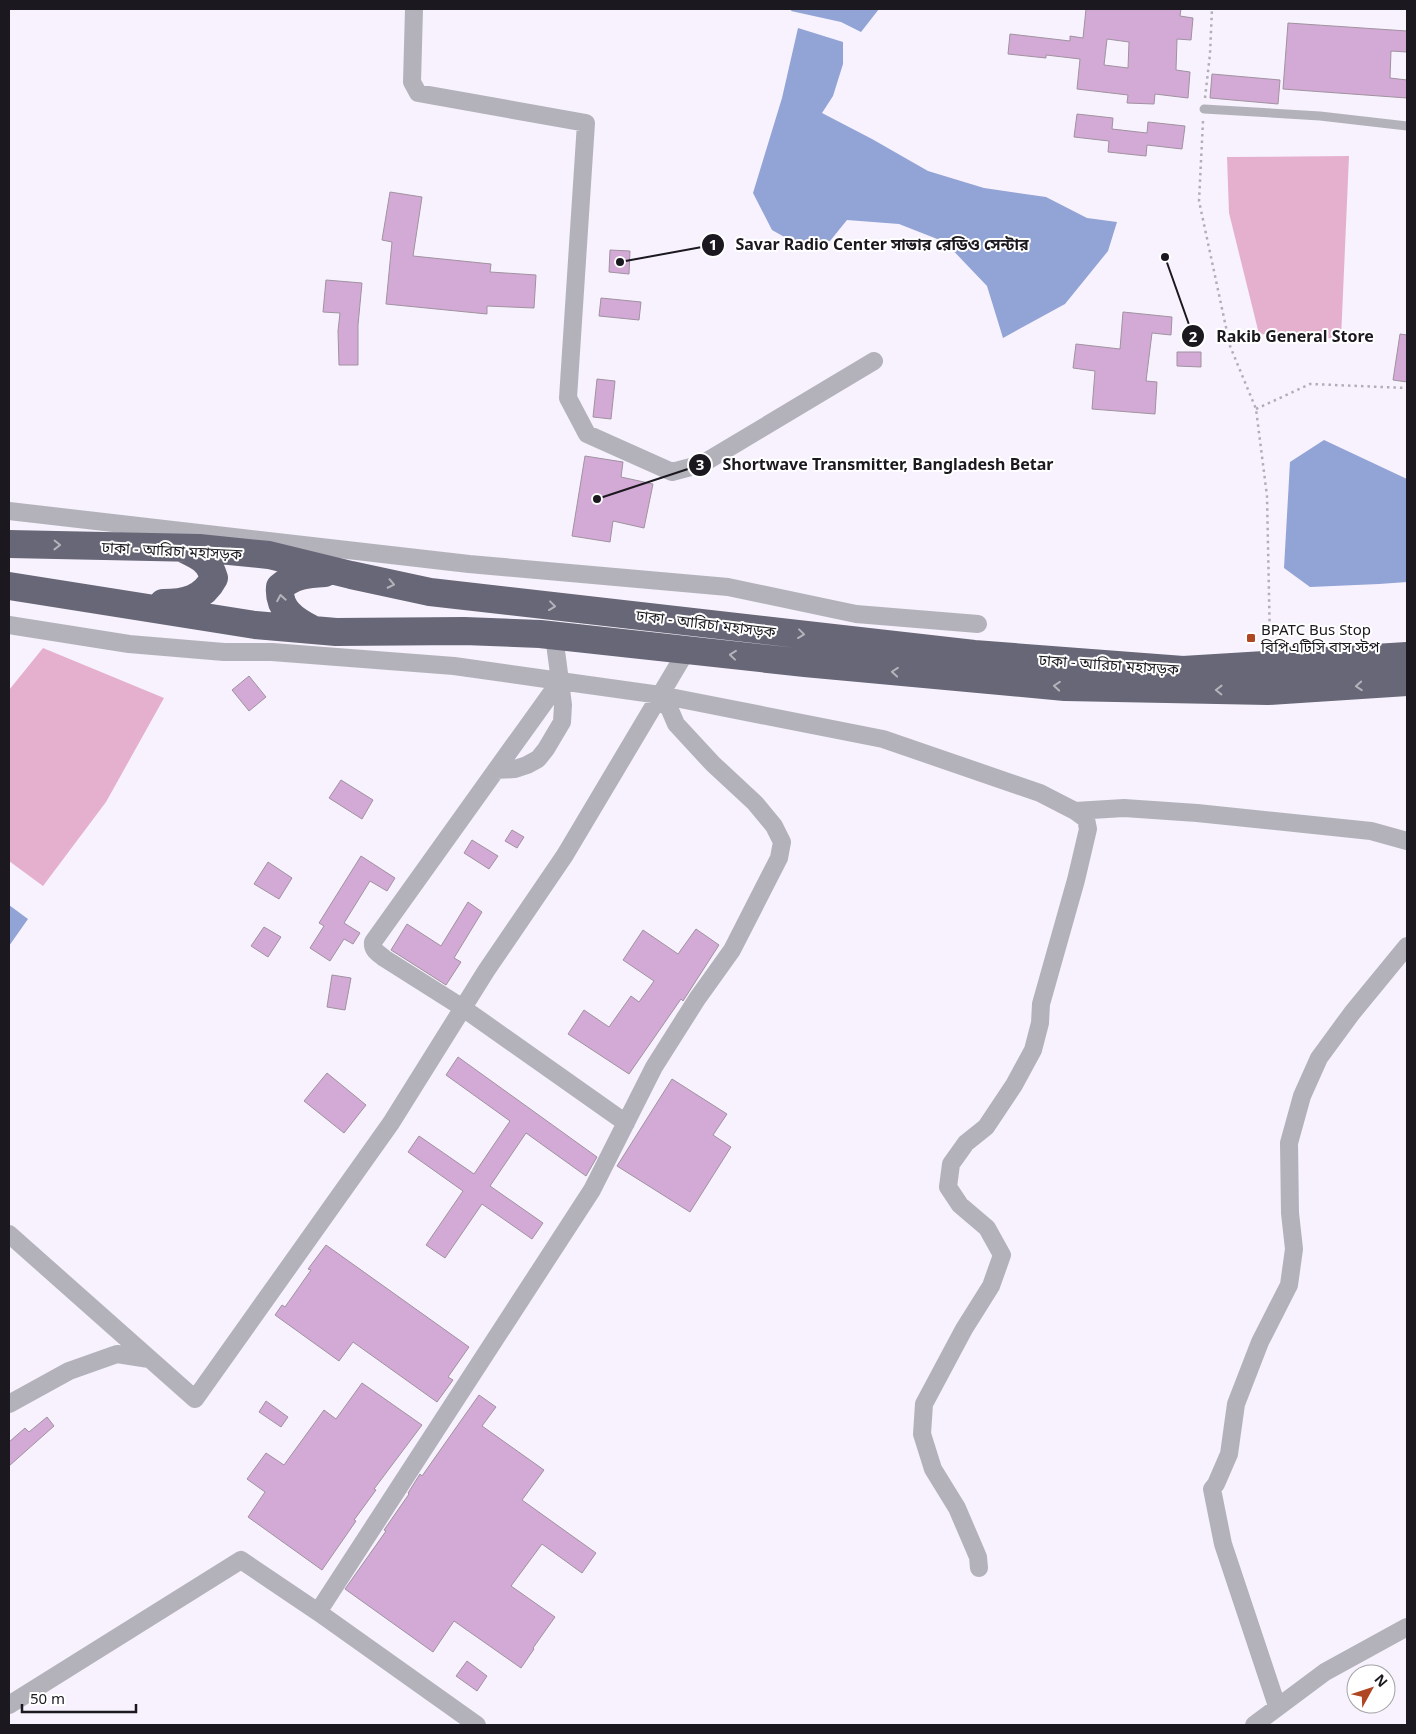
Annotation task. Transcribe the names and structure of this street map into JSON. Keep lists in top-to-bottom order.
{
  "streets": {
    "highway": ["ঢাকা - আরিচা মহাসড়ক"]
  },
  "places": {
    "other": ["Rakib General Store", "Savar Radio Center সাভার রেডিও সেন্টার", "Shortwave Transmitter, Bangladesh Betar"],
    "transit": ["BPATC Bus Stop বিপিএটিসি বাস স্টপ"]
  },
  "scale_bar": "50 m",
  "north": "top right"
}
